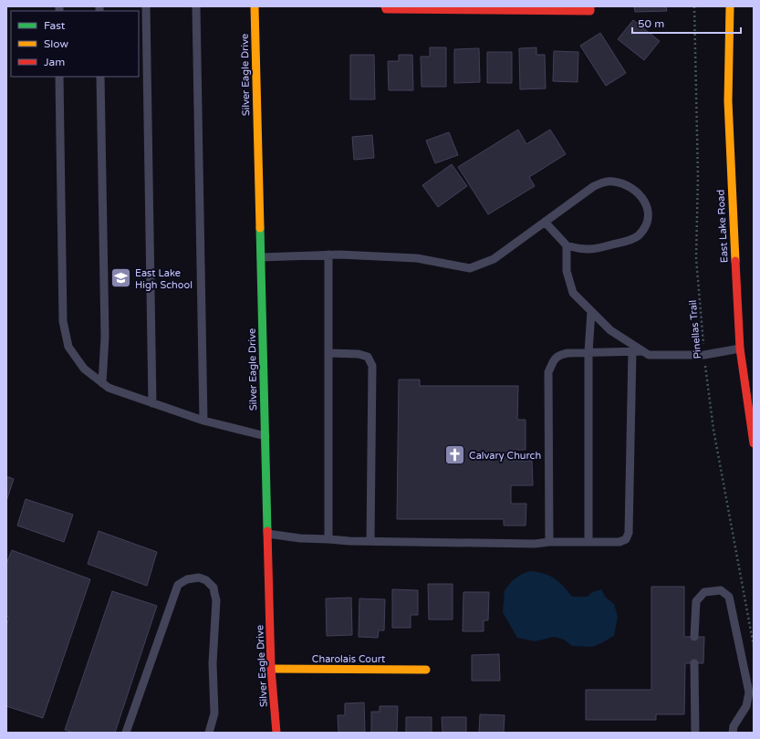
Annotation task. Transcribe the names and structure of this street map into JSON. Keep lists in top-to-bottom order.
{
  "streets": {
    "street": ["Silver Eagle Drive", "East Lake Road", "Charolais Court"],
    "path": ["Pinellas Trail"]
  },
  "crossings": [
    ["Silver Eagle Drive", "Charolais Court"]
  ],
  "places": {
    "school or university": ["East Lake High School"],
    "church": ["Calvary Church"]
  },
  "legend": ["Fast", "Slow", "Jam"],
  "scale_bar": "50 m"
}
